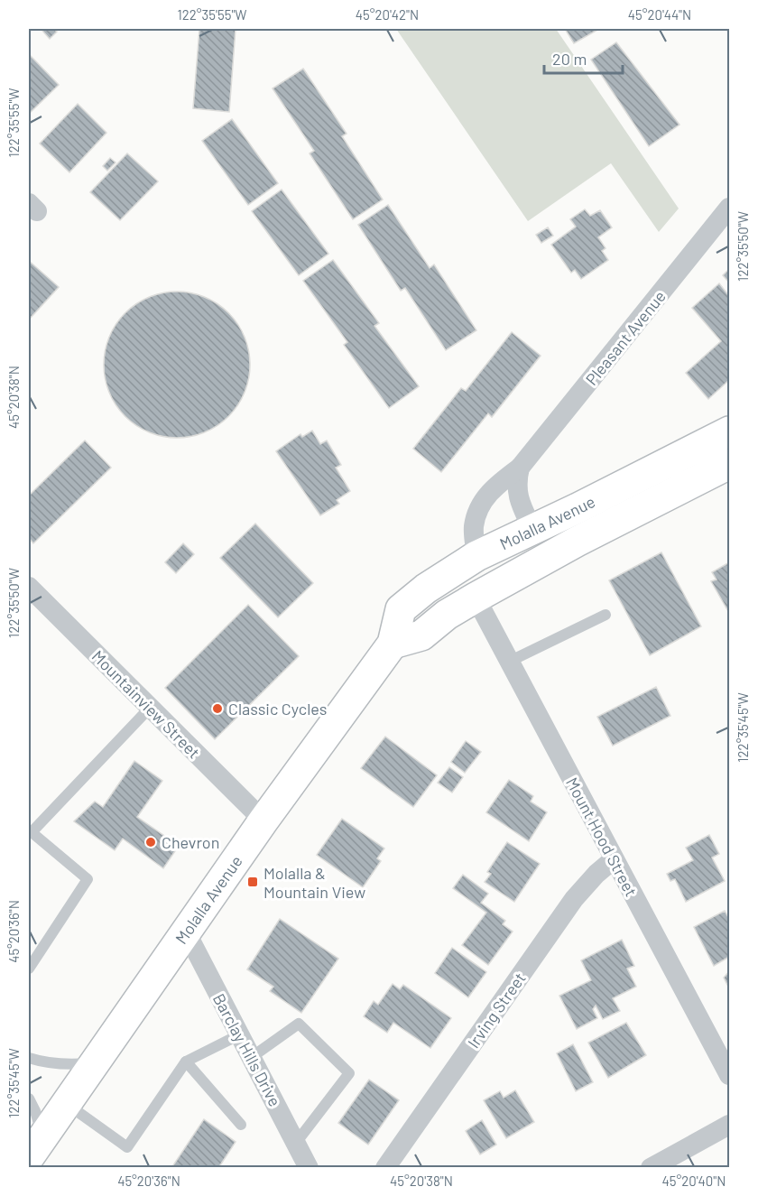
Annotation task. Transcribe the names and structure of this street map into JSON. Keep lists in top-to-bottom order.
{
  "streets": {
    "main road": ["Molalla Avenue"],
    "street": [
      "Pleasant Avenue",
      "Mountainview Street",
      "Mount Hood Street",
      "Irving Street",
      "Barclay Hills Drive"
    ]
  },
  "crossings": [
    ["Pleasant Avenue", "Molalla Avenue"],
    ["Molalla Avenue", "Mountainview Street"],
    ["Molalla Avenue", "Mount Hood Street"],
    ["Molalla Avenue", "Barclay Hills Drive"],
    ["Mount Hood Street", "Irving Street"]
  ],
  "places": {
    "other": ["Classic Cycles", "Chevron"],
    "transit": ["Molalla & Mountain View"]
  },
  "scale_bar": "20 m",
  "coordinates": [
    "122°35'55\"W",
    "45°20'42\"N",
    "45°20'44\"N",
    "122°35'50\"W",
    "45°20'38\"N",
    "122°35'45\"W",
    "45°20'36\"N",
    "45°20'40\"N"
  ]
}
